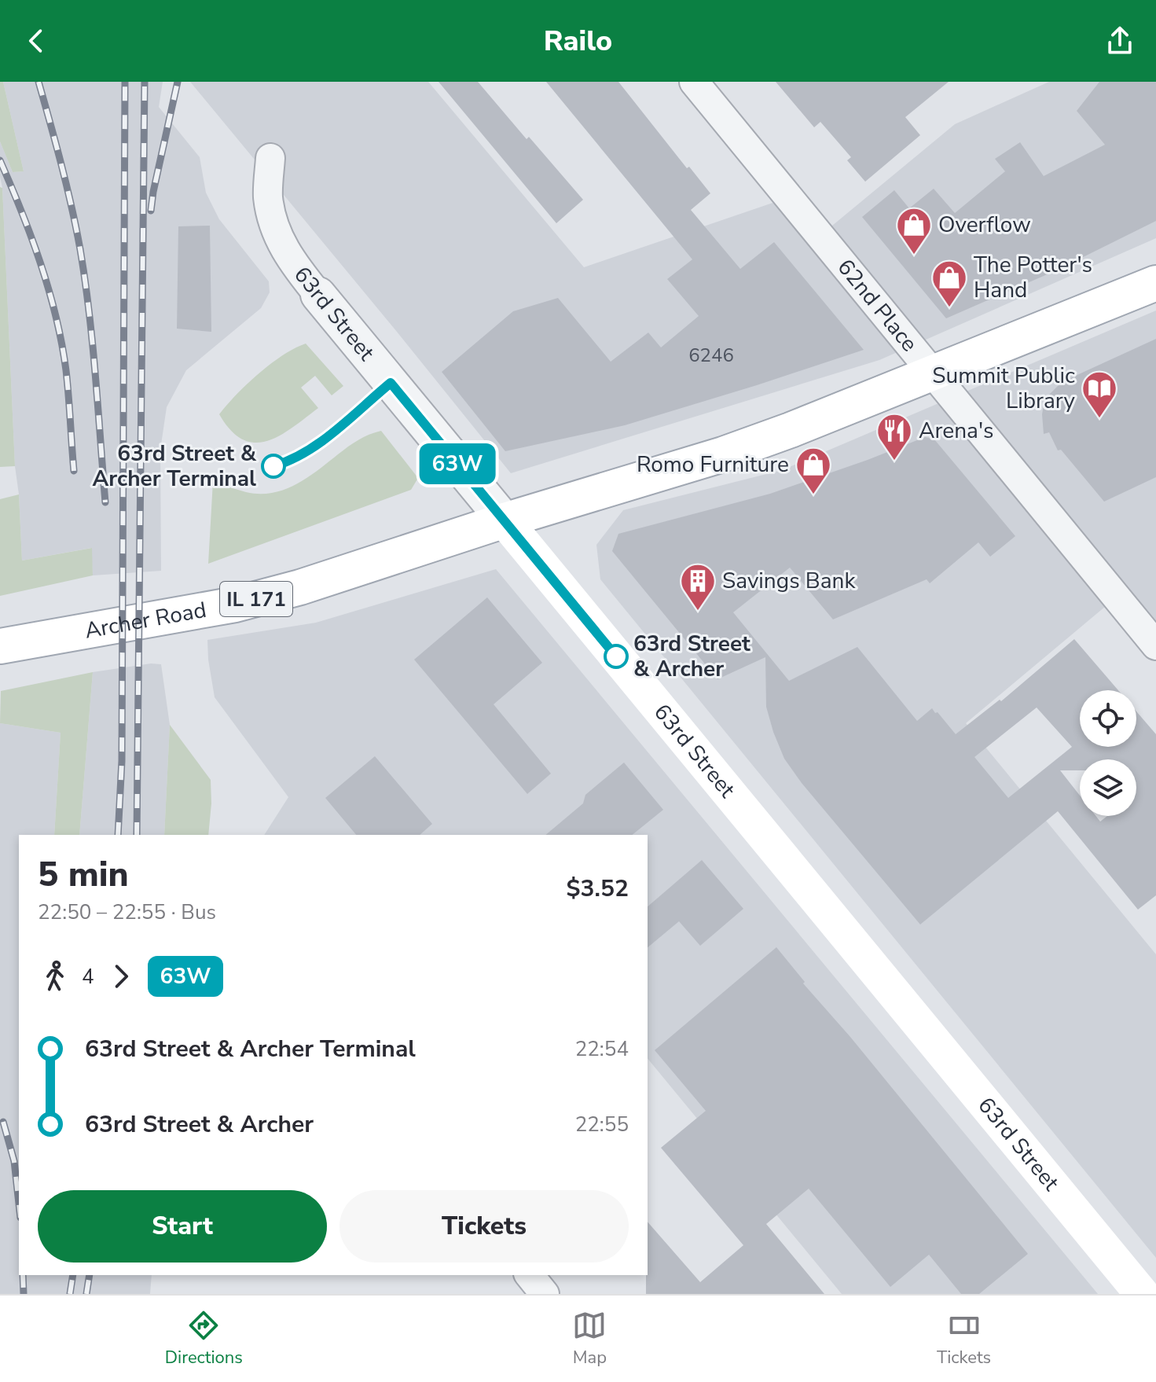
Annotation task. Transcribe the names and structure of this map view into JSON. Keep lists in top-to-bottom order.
{
  "streets": {
    "main road": ["63rd Street", "IL 171", "Archer Road"],
    "street": ["62nd Place"]
  },
  "crossings": [
    ["62nd Place", "IL 171"],
    ["63rd Street", "IL 171"],
    ["63rd Street", "Archer Road"],
    ["IL 171", "Archer Road"]
  ],
  "places": {
    "shop": ["Overflow", "The Potter's Hand", "Romo Furniture"],
    "library": ["Summit Public Library"],
    "restaurant": ["Arena's"],
    "other": ["63rd Street & Archer Terminal", "63rd Street & Archer"],
    "building": ["Savings Bank"]
  },
  "lines": ["bus line 63W"],
  "house_numbers": ["6246"],
  "page": {
    "header": "Railo",
    "on_map": "63W",
    "heading": ["5 min", "22:50 – 22:55 · Bus", "$3.52"],
    "legs": ["4", "63W"],
    "list": [
      {
        "name": "63rd Street & Archer Terminal",
        "value": "22:54"
      },
      {
        "name": "63rd Street & Archer",
        "value": "22:55"
      }
    ],
    "buttons": ["Start", "Tickets"],
    "tabs": ["Directions", "Map", "Tickets"]
  }
}
